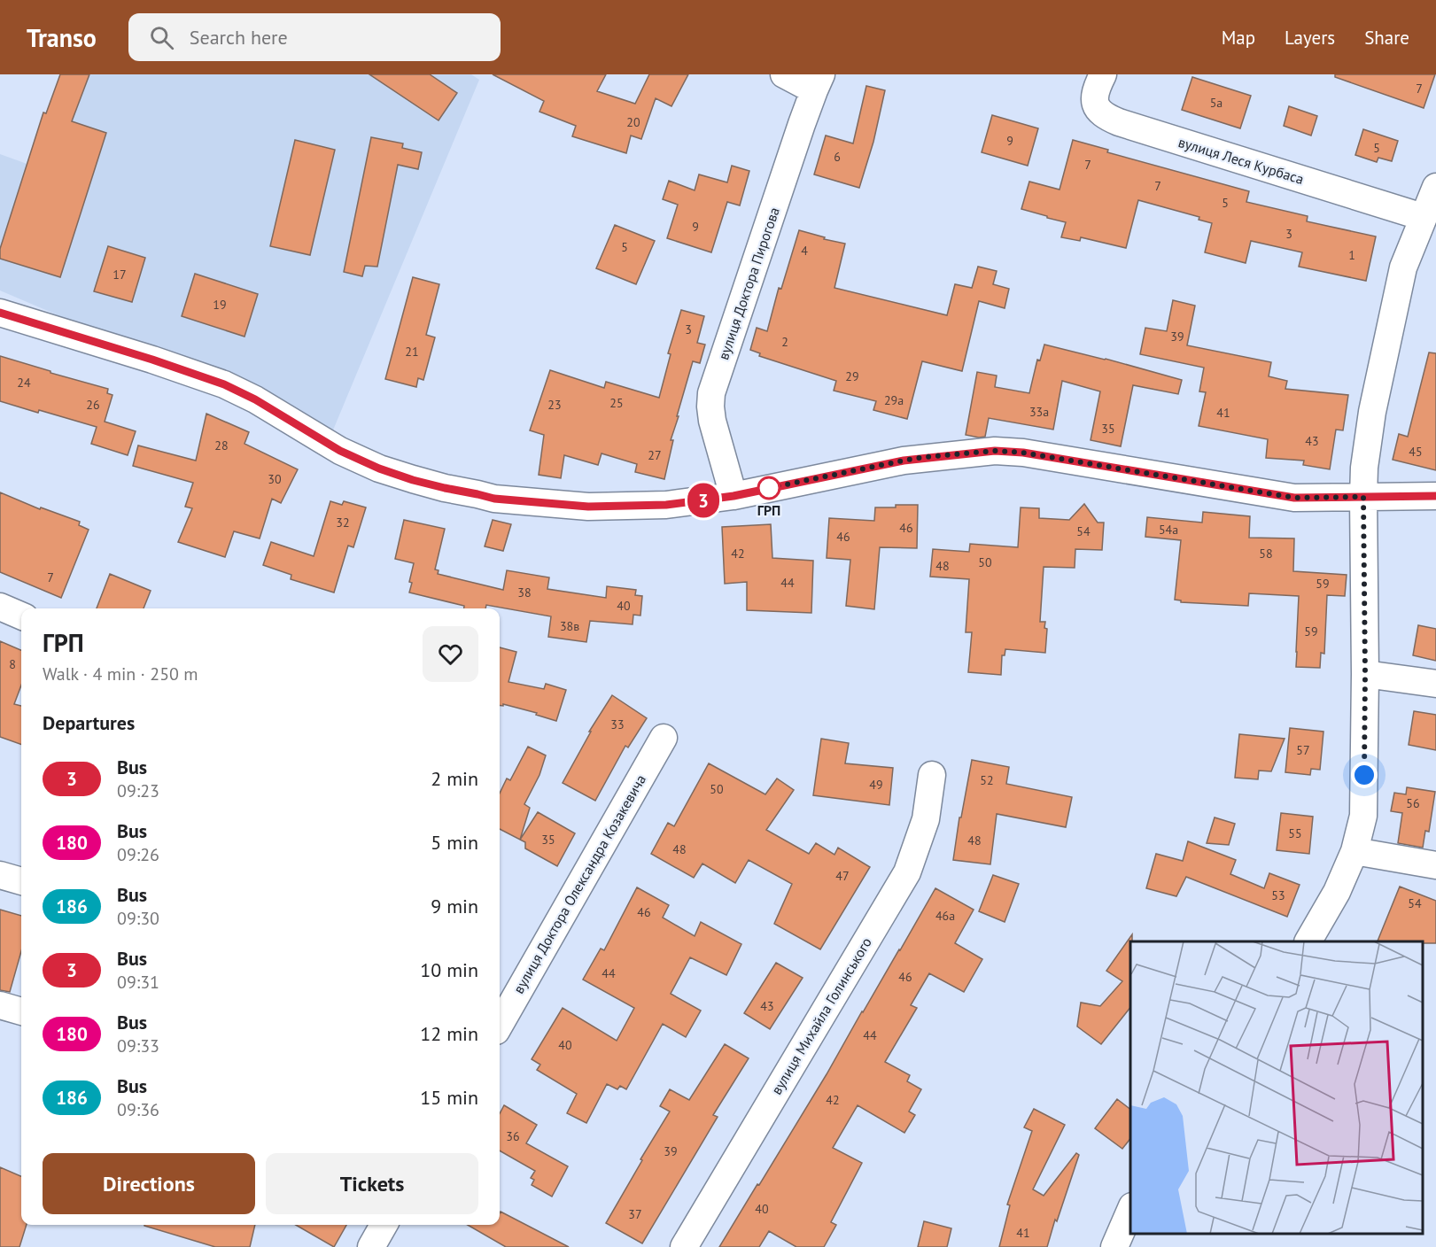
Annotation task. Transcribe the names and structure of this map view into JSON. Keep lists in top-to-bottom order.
{
  "streets": {
    "street": [
      "вулиця Леся Курбаса",
      "вулиця Доктора Пирогова",
      "вулиця Доктора Олександра Козакевича",
      "вулиця Михайла Голинського"
    ]
  },
  "places": ["ГРП"],
  "lines": ["bus line 3"],
  "house_numbers": [
    "7",
    "5а",
    "20",
    "9",
    "5",
    "6",
    "7",
    "7",
    "5",
    "9",
    "3",
    "5",
    "4",
    "1",
    "17",
    "19",
    "3",
    "39",
    "2",
    "21",
    "29",
    "24",
    "29а",
    "25",
    "26",
    "23",
    "33а",
    "41",
    "35",
    "43",
    "28",
    "45",
    "27",
    "30",
    "32",
    "46",
    "54а",
    "54",
    "46",
    "42",
    "58",
    "50",
    "48",
    "7",
    "44",
    "59",
    "38",
    "40",
    "38в",
    "59",
    "8",
    "33",
    "57",
    "52",
    "49",
    "50",
    "56",
    "55",
    "35",
    "48",
    "48",
    "47",
    "53",
    "54",
    "46",
    "46а",
    "44",
    "46",
    "43",
    "44",
    "40",
    "42",
    "36",
    "39",
    "40",
    "37",
    "41"
  ],
  "page": {
    "header": "Transo",
    "search": "Search here",
    "nav": ["Map", "Layers", "Share"],
    "on_map": "3",
    "heading": [
      ["ГРП", "Walk · 4 min · 250 m"],
      "Departures"
    ],
    "list": [
      {
        "mark": "3",
        "name": "Bus",
        "note": "09:23",
        "value": "2 min"
      },
      {
        "mark": "180",
        "name": "Bus",
        "note": "09:26",
        "value": "5 min"
      },
      {
        "mark": "186",
        "name": "Bus",
        "note": "09:30",
        "value": "9 min"
      },
      {
        "mark": "3",
        "name": "Bus",
        "note": "09:31",
        "value": "10 min"
      },
      {
        "mark": "180",
        "name": "Bus",
        "note": "09:33",
        "value": "12 min"
      },
      {
        "mark": "186",
        "name": "Bus",
        "note": "09:36",
        "value": "15 min"
      }
    ],
    "buttons": ["Directions", "Tickets"]
  }
}
